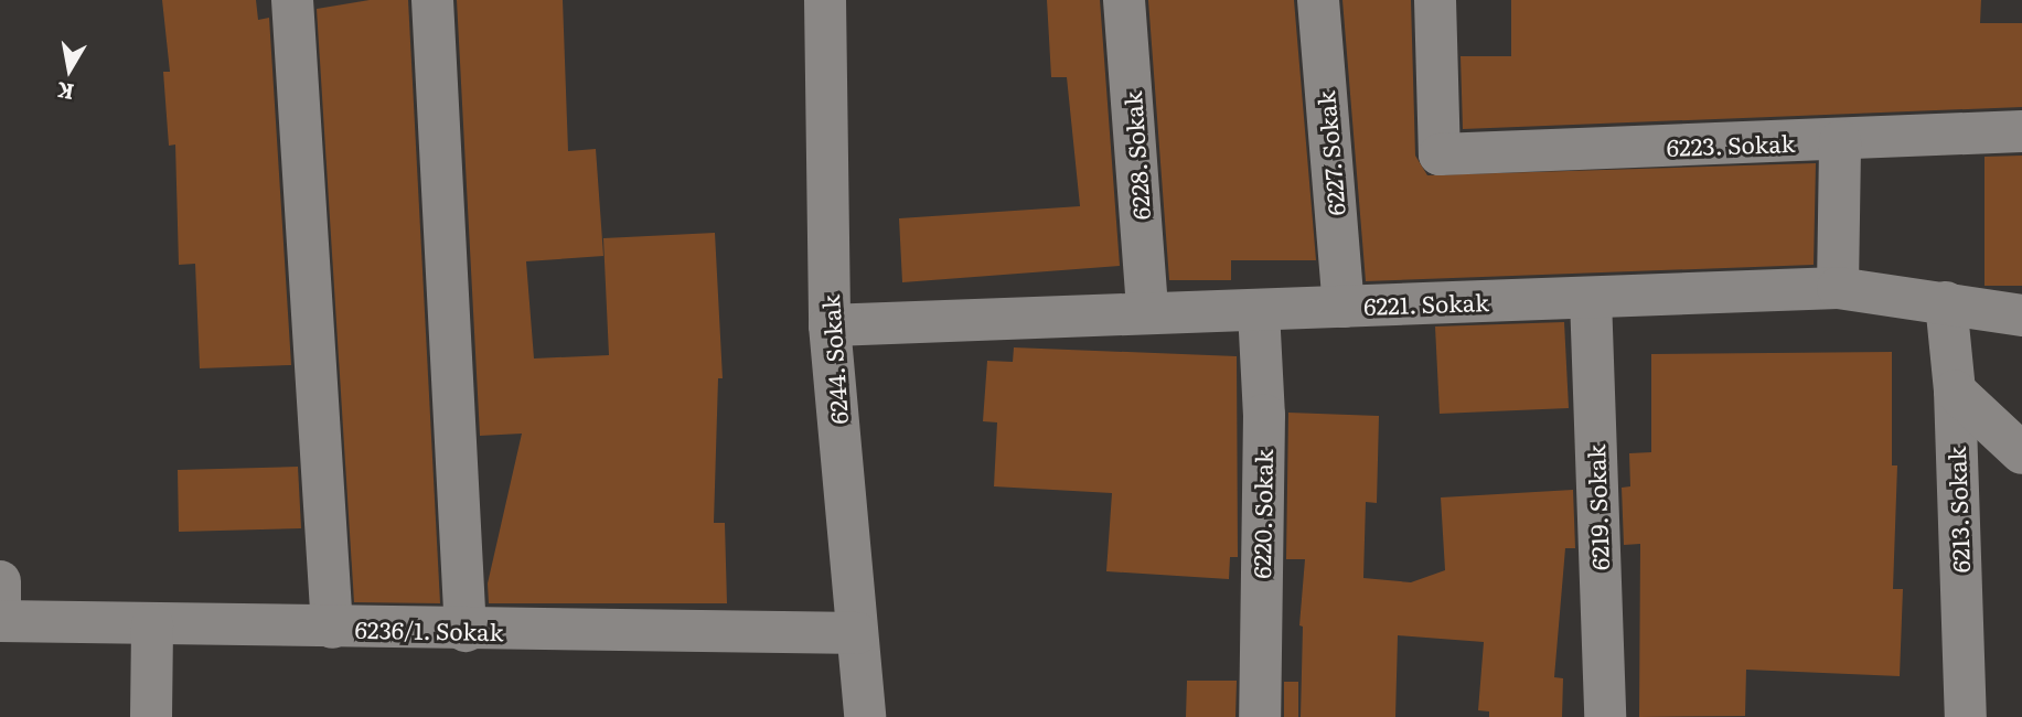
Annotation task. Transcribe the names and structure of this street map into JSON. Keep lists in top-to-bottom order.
{
  "streets": {
    "street": [
      "6223. Sokak",
      "6227. Sokak",
      "6228. Sokak",
      "6221. Sokak",
      "6244. Sokak",
      "6219. Sokak",
      "6213. Sokak",
      "6220. Sokak",
      "6236/1. Sokak"
    ]
  },
  "crossings": [
    ["6227. Sokak", "6221. Sokak"],
    ["6228. Sokak", "6221. Sokak"],
    ["6221. Sokak", "6244. Sokak"],
    ["6221. Sokak", "6219. Sokak"],
    ["6221. Sokak", "6213. Sokak"],
    ["6221. Sokak", "6220. Sokak"],
    ["6244. Sokak", "6236/1. Sokak"]
  ],
  "north": "bottom"
}
